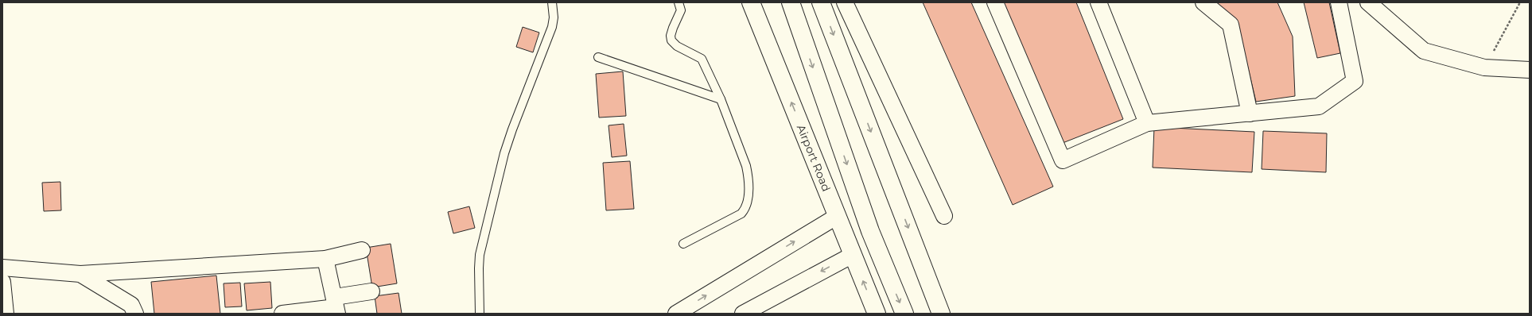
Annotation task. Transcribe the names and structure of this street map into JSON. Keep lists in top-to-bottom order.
{
  "streets": {
    "main road": ["Airport Road"]
  }
}
